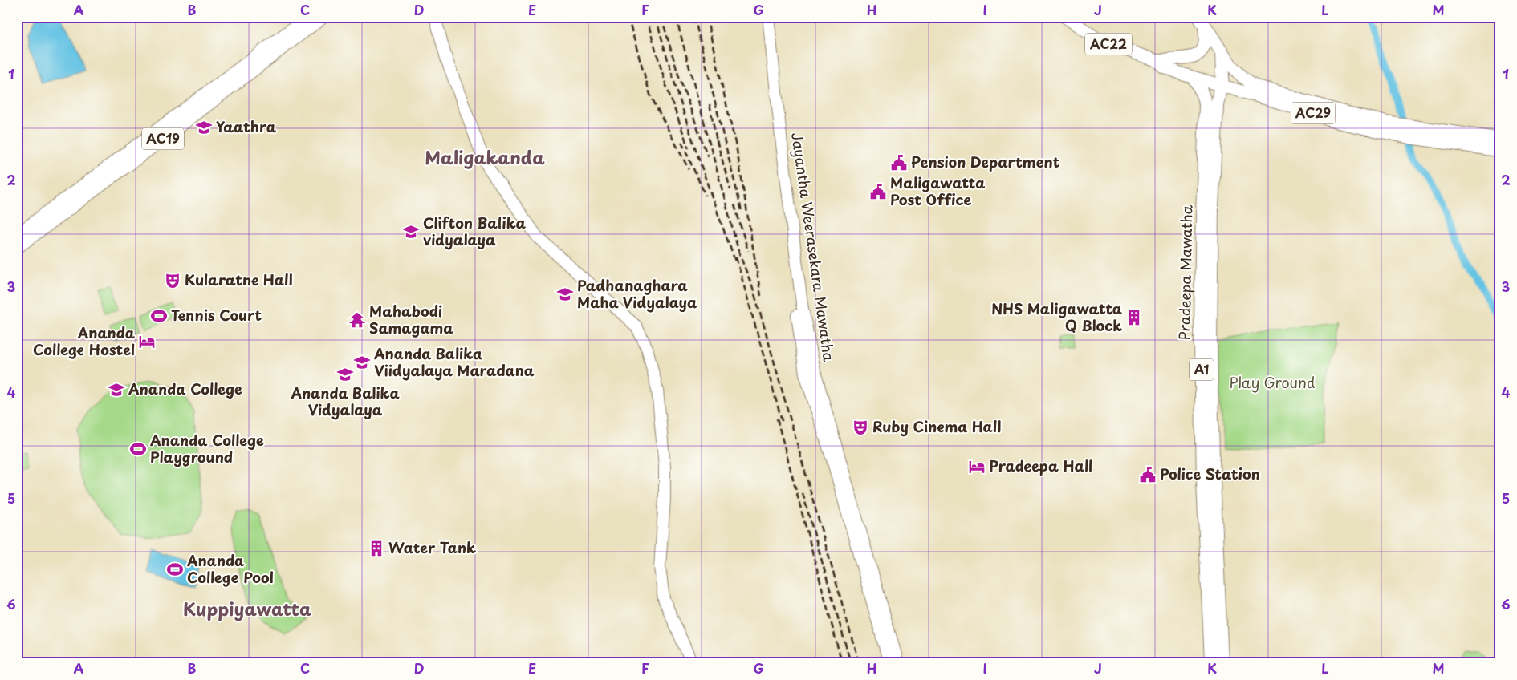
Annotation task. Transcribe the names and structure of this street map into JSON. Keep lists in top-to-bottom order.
{
  "streets": {
    "highway": ["Pradeepa Mawatha", "A1"],
    "main road": [
      "AC22",
      "AC29",
      "AC19",
      "Jayantha Weerasekara Mawatha"
    ]
  },
  "crossings": [
    ["AC22", "AC29"],
    ["AC22", "Pradeepa Mawatha"],
    ["AC22", "A1"],
    ["AC29", "Pradeepa Mawatha"],
    ["AC29", "A1"],
    ["Pradeepa Mawatha", "A1"]
  ],
  "districts": ["Maligakanda", "Kuppiyawatta"],
  "parks": ["Play Ground"],
  "places": {
    "school or university": [
      "Yaathra",
      "Clifton Balika vidyalaya",
      "Padhanaghara Maha Vidyalaya",
      "Ananda Balika Viidyalaya Maradana",
      "Ananda Balika Vidyalaya",
      "Ananda College"
    ],
    "public building": ["Pension Department", "Maligawatta Post Office", "Police Station"],
    "theatre": ["Kularatne Hall", "Ruby Cinema Hall"],
    "sports": ["Tennis Court", "Ananda College Playground", "Ananda College Pool"],
    "building": ["NHS Maligawatta Q Block", "Water Tank"],
    "temple": ["Mahabodi Samagama"],
    "hotel": ["Ananda College Hostel", "Pradeepa Hall"]
  },
  "grid": {
    "columns": [
      "A",
      "B",
      "C",
      "D",
      "E",
      "F",
      "G",
      "H",
      "I",
      "J",
      "K",
      "L",
      "M"
    ],
    "rows": [
      "1",
      "2",
      "3",
      "4",
      "5",
      "6"
    ]
  }
}
